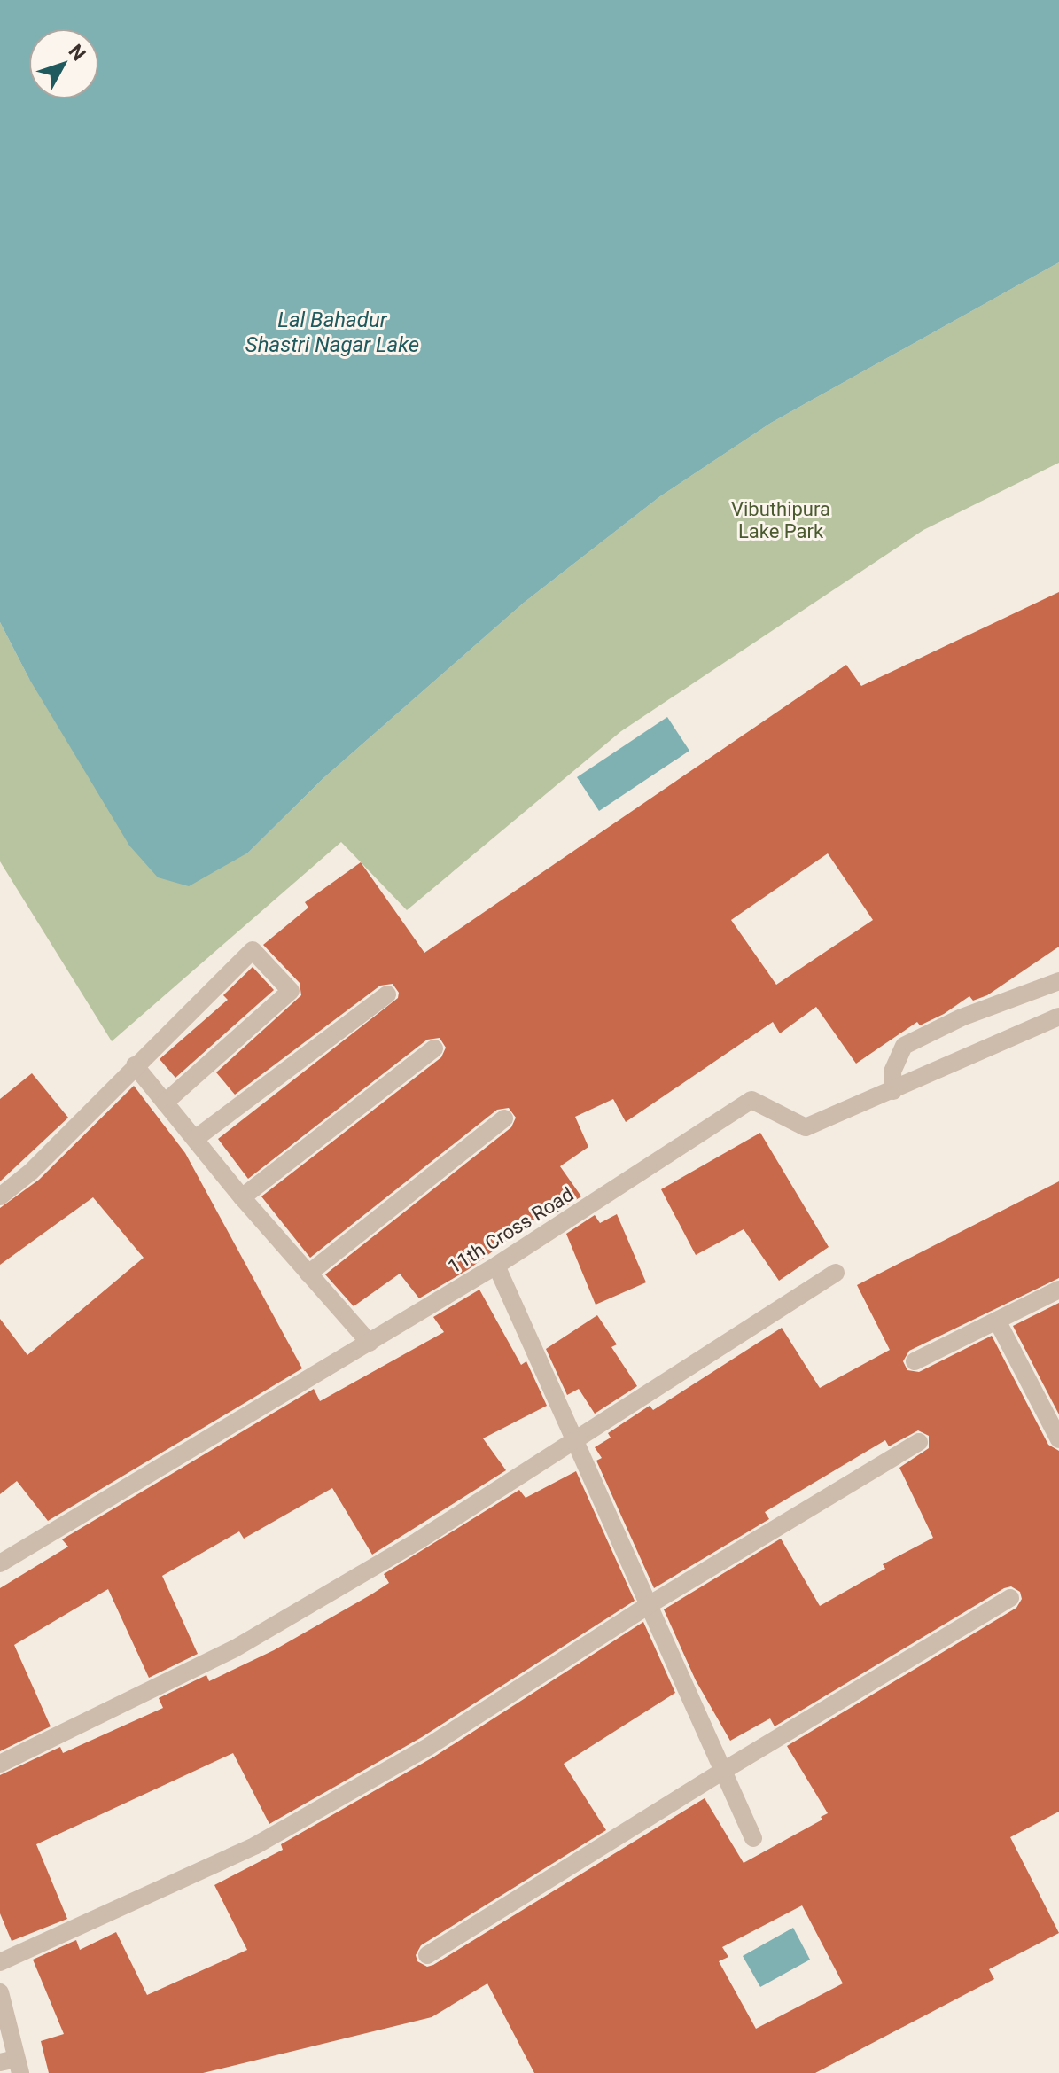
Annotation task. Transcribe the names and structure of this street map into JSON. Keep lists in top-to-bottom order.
{
  "streets": {
    "street": ["11th Cross Road"]
  },
  "water": ["Lal Bahadur Shastri Nagar Lake"],
  "parks": ["Vibuthipura Lake Park"],
  "north": "top right"
}
